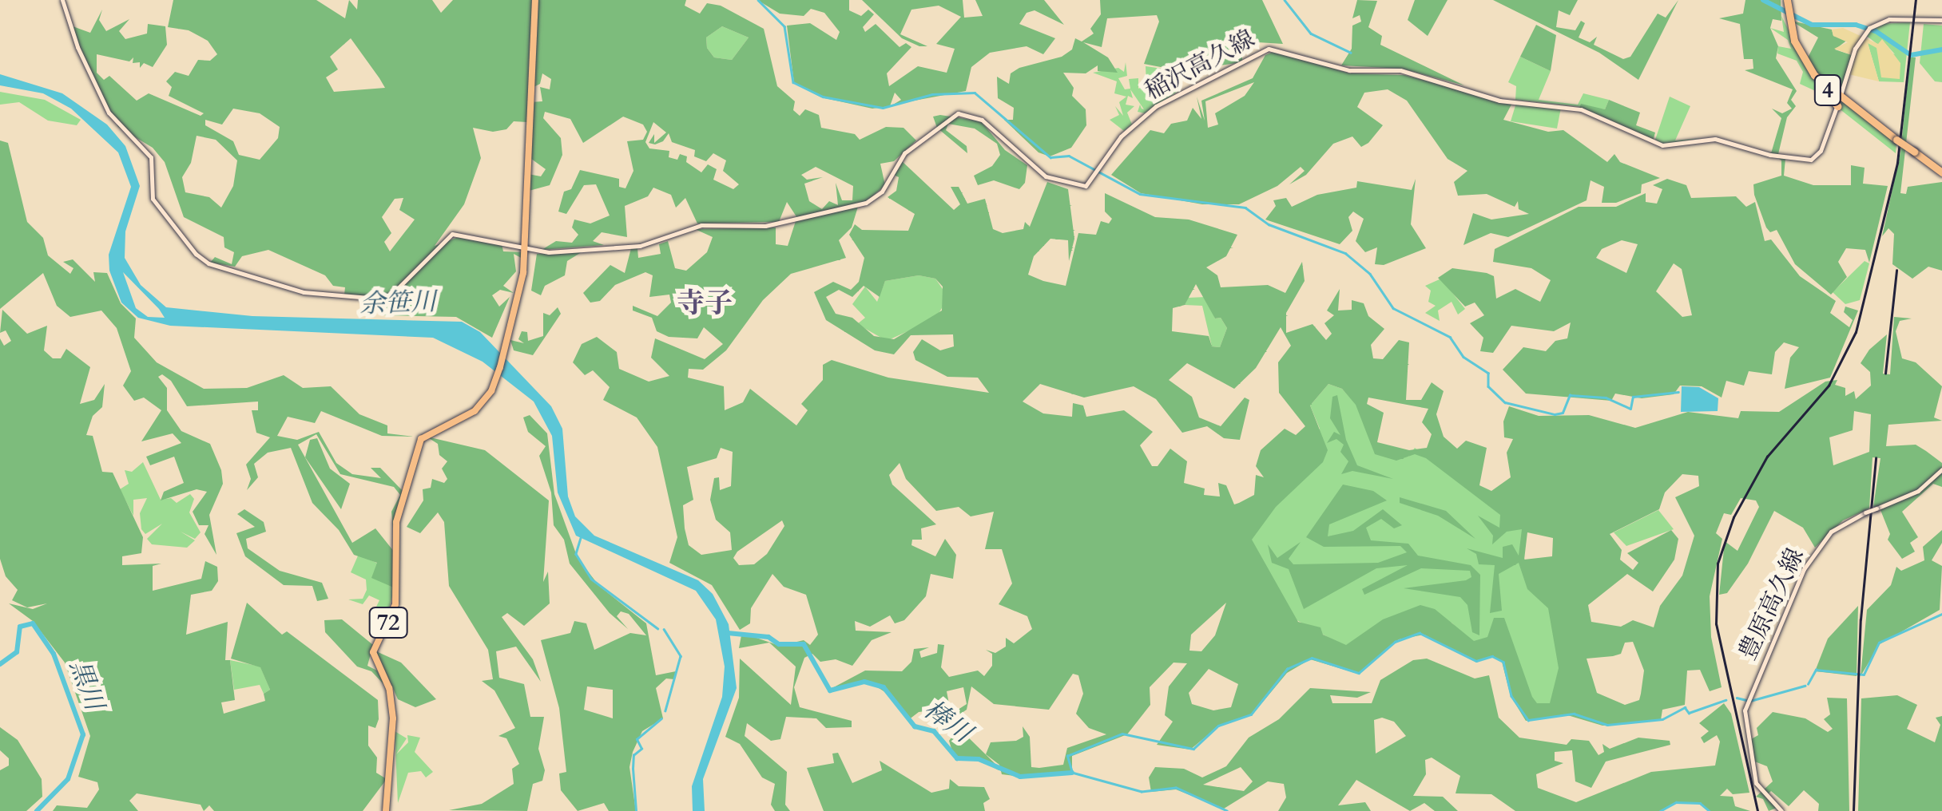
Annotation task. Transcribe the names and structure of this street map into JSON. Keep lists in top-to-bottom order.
{
  "streets": {
    "highway": ["4"],
    "main road": ["稲沢高久線", "豊原高久線", "72"]
  },
  "crossings": [
    ["稲沢高久線", "4"],
    ["稲沢高久線", "72"]
  ],
  "districts": ["寺子"],
  "water": ["余笹川", "黒川", "棒川"]
}
